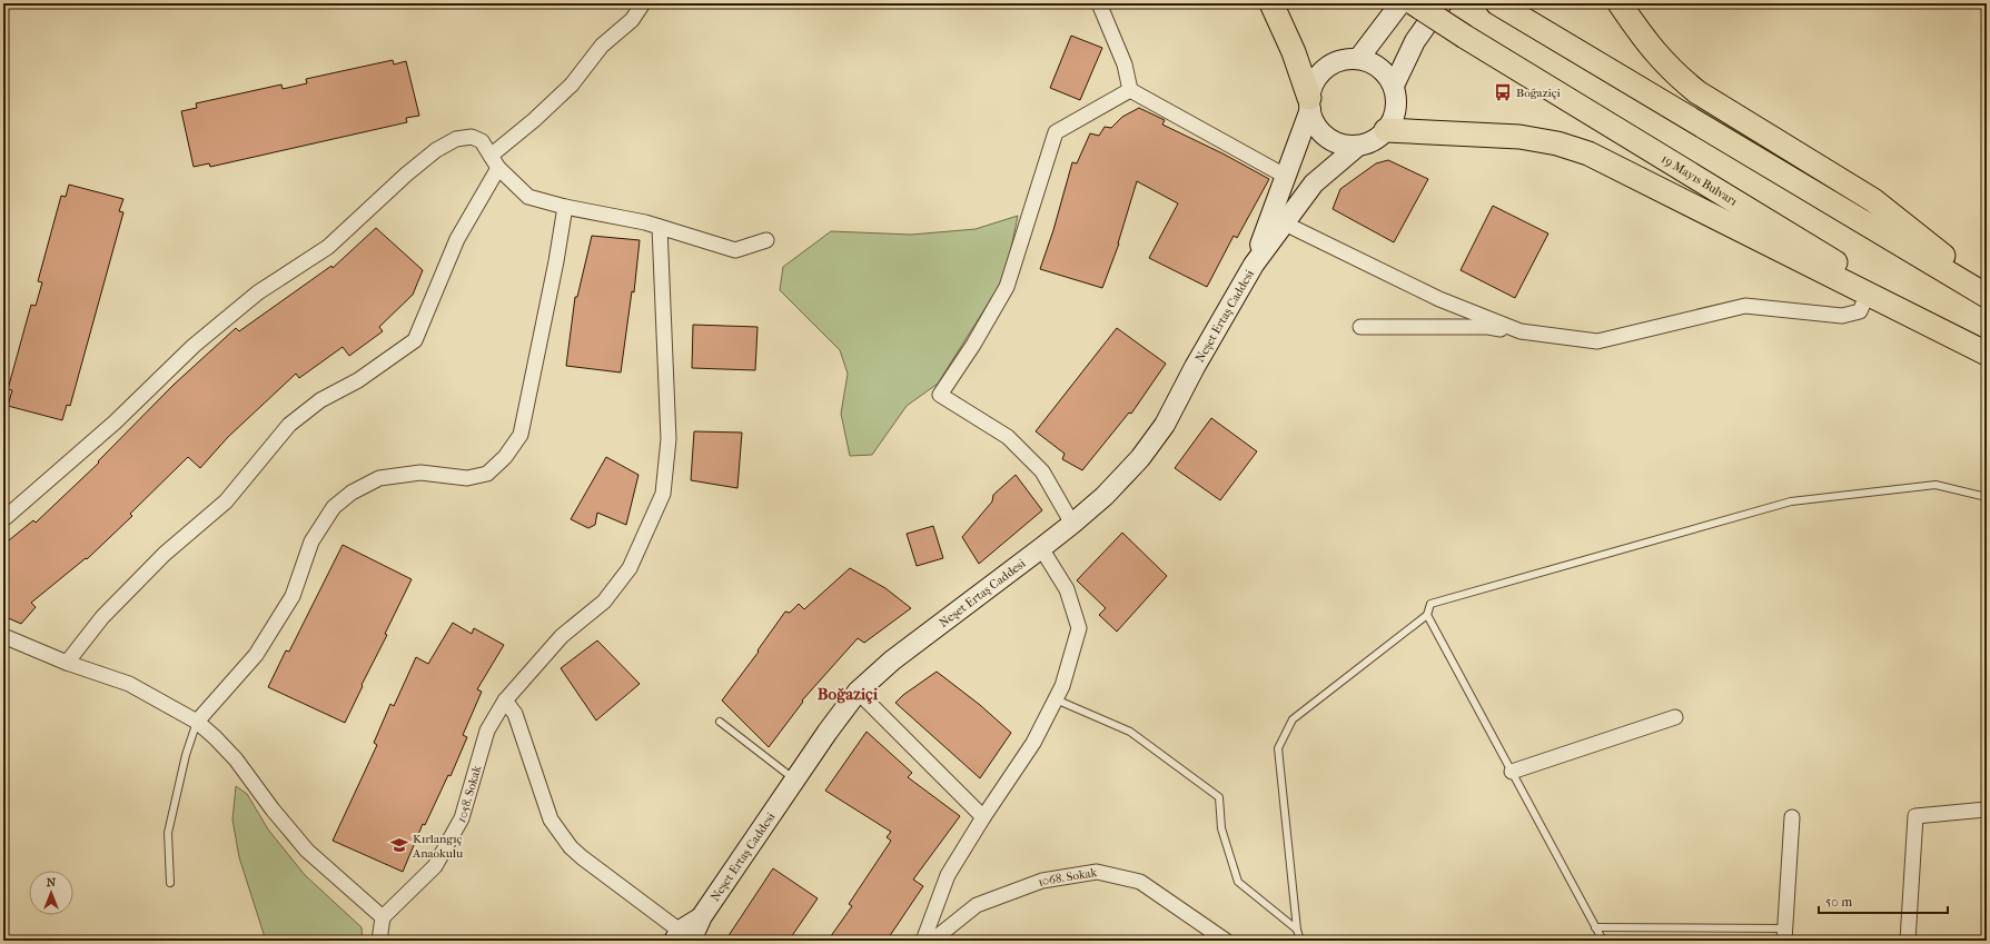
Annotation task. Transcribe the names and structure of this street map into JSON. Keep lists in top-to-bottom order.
{
  "streets": {
    "highway": ["19 Mayıs Bulvarı"],
    "main road": ["Neşet Ertaş Caddesi"],
    "street": ["1058. Sokak", "1068. Sokak"]
  },
  "districts": ["Boğaziçi"],
  "places": {
    "bus stop": ["Boğaziçi"],
    "school or university": ["Kırlangıç Anaokulu"]
  },
  "scale_bar": "50 m",
  "north": "top"
}
